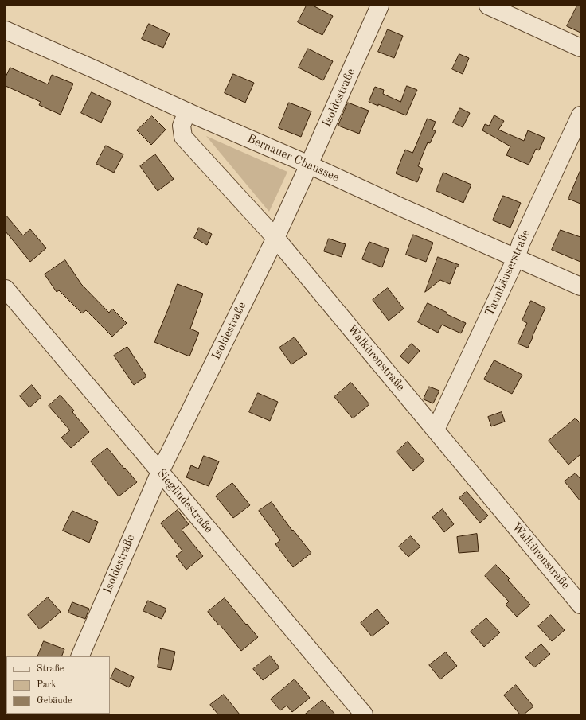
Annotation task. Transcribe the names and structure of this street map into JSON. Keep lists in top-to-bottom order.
{
  "streets": {
    "street": [
      "Isoldestraße",
      "Bernauer Chaussee",
      "Tannhäuserstraße",
      "Walkürenstraße",
      "Sieglindestraße"
    ]
  },
  "crossings": [
    ["Isoldestraße", "Bernauer Chaussee"],
    ["Isoldestraße", "Walkürenstraße"],
    ["Isoldestraße", "Sieglindestraße"],
    ["Bernauer Chaussee", "Tannhäuserstraße"],
    ["Bernauer Chaussee", "Walkürenstraße"],
    ["Tannhäuserstraße", "Walkürenstraße"]
  ],
  "legend": ["Straße", "Park", "Gebäude"]
}
